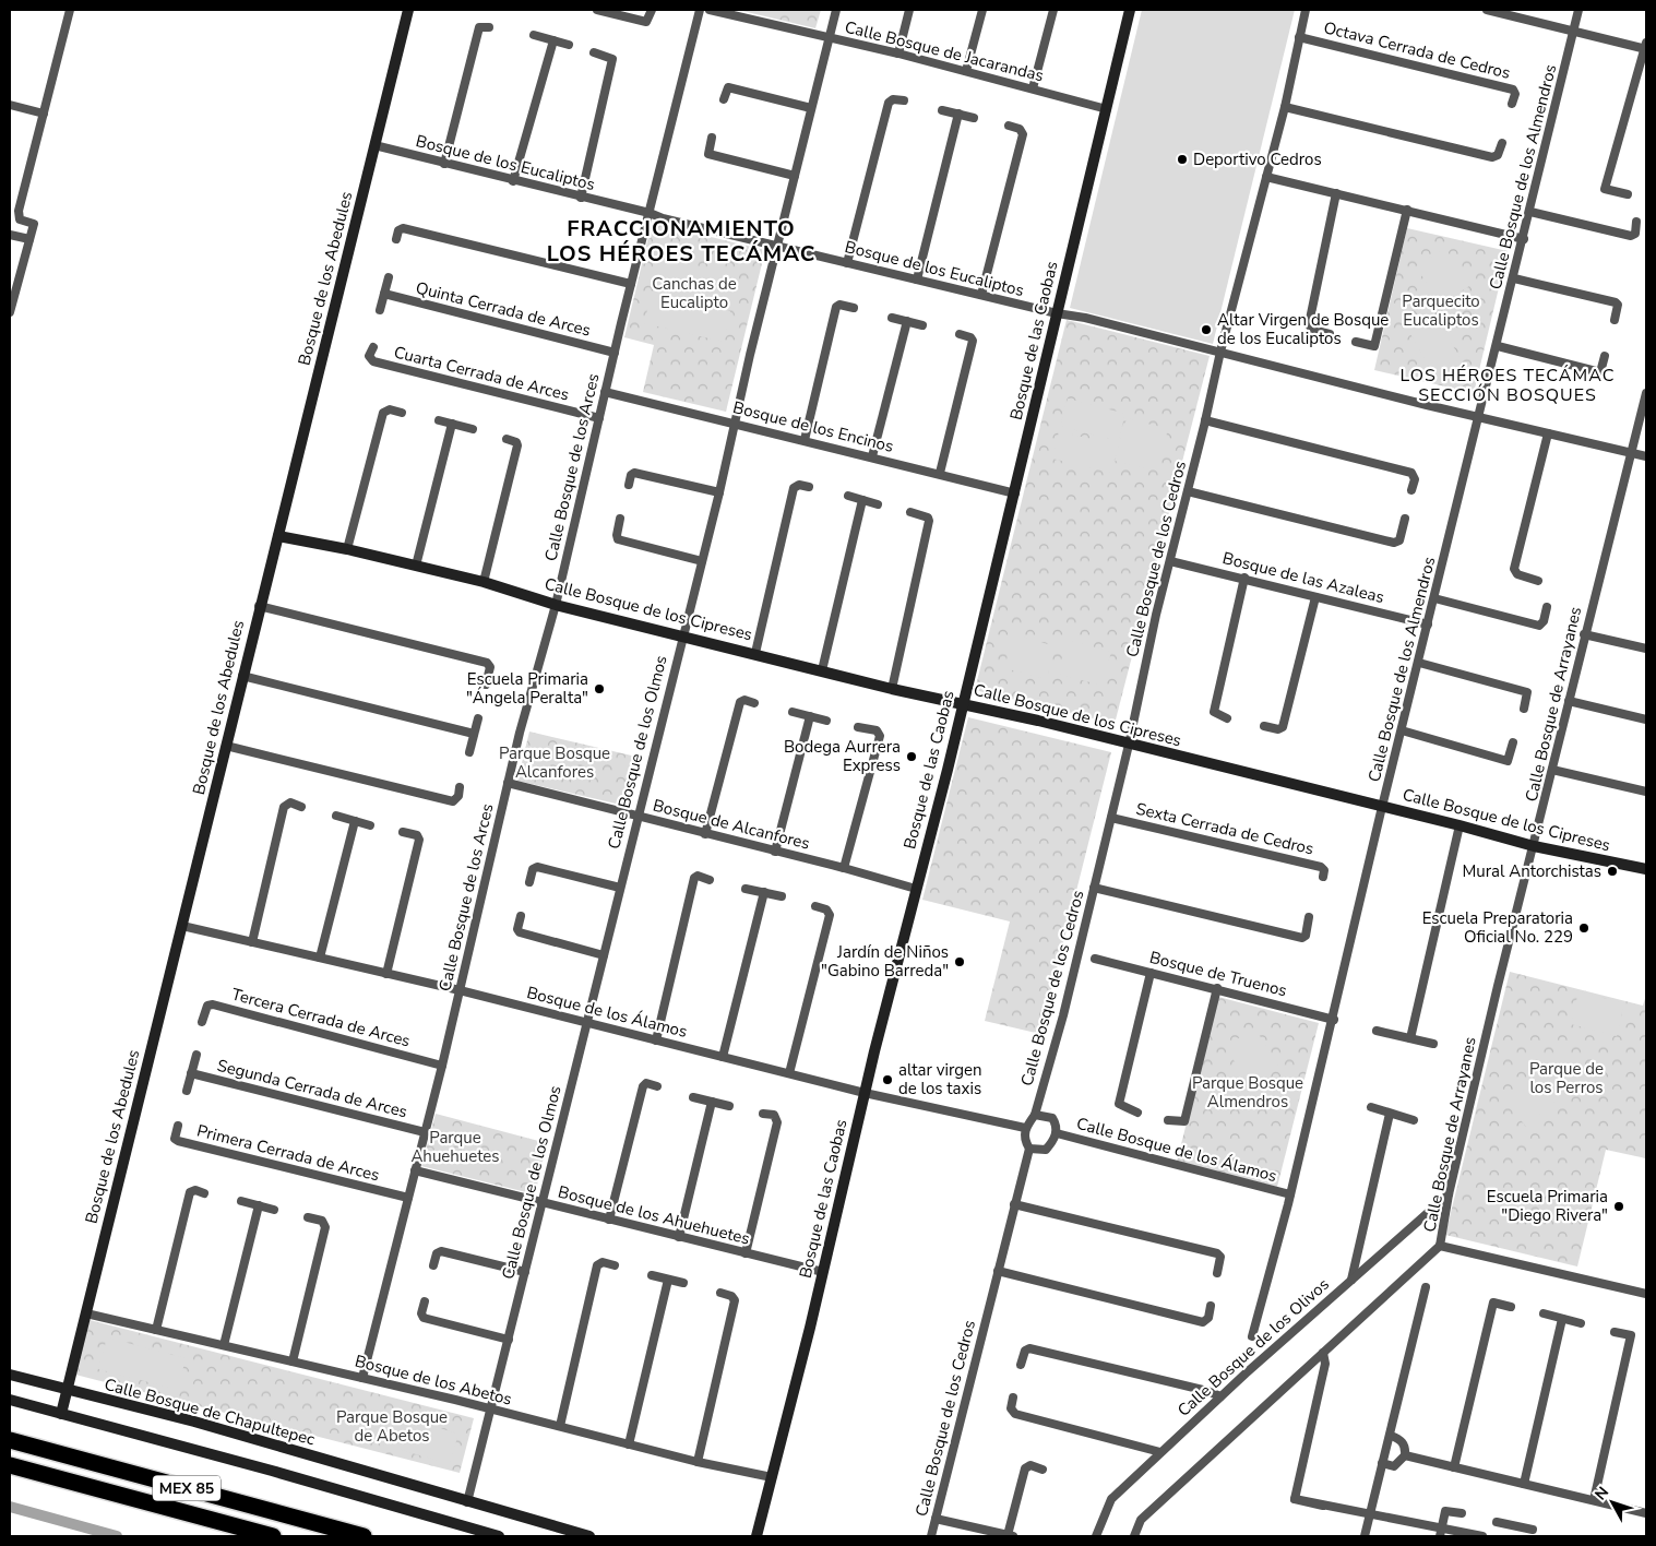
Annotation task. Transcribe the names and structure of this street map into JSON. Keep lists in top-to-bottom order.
{
  "streets": {
    "highway": ["MEX 85"],
    "street": [
      "Octava Cerrada de Cedros",
      "Calle Bosque de Jacarandas",
      "Bosque de los Eucaliptos",
      "Calle Bosque de los Almendros",
      "Bosque de los Abedules",
      "Quinta Cerrada de Arces",
      "Bosque de las Caobas",
      "Cuarta Cerrada de Arces",
      "Bosque de los Encinos",
      "Calle Bosque de los Arces",
      "Calle Bosque de los Cedros",
      "Bosque de las Azaleas",
      "Calle Bosque de los Cipreses",
      "Calle Bosque de Arrayanes",
      "Calle Bosque de los Olmos",
      "Bosque de Alcanfores",
      "Sexta Cerrada de Cedros",
      "Bosque de Truenos",
      "Bosque de los Álamos",
      "Tercera Cerrada de Arces",
      "Segunda Cerrada de Arces",
      "Calle Bosque de los Álamos",
      "Primera Cerrada de Arces",
      "Bosque de los Ahuehuetes",
      "Calle Bosque de los Olivos",
      "Bosque de los Abetos",
      "Calle Bosque de Chapultepec"
    ]
  },
  "crossings": [
    ["Octava Cerrada de Cedros", "Calle Bosque de los Cedros"],
    ["Calle Bosque de Jacarandas", "Bosque de las Caobas"],
    ["Calle Bosque de Jacarandas", "Calle Bosque de los Olmos"],
    ["Bosque de los Eucaliptos", "Calle Bosque de los Almendros"],
    ["Bosque de los Eucaliptos", "Bosque de los Abedules"],
    ["Bosque de los Eucaliptos", "Bosque de las Caobas"],
    ["Bosque de los Eucaliptos", "Calle Bosque de los Arces"],
    ["Bosque de los Eucaliptos", "Calle Bosque de los Cedros"],
    ["Bosque de los Eucaliptos", "Calle Bosque de Arrayanes"],
    ["Bosque de los Eucaliptos", "Calle Bosque de los Olmos"],
    ["Calle Bosque de los Almendros", "Bosque de las Azaleas"],
    ["Calle Bosque de los Almendros", "Calle Bosque de los Cipreses"],
    ["Calle Bosque de los Almendros", "Bosque de Truenos"],
    ["Calle Bosque de los Almendros", "Calle Bosque de los Álamos"],
    ["Bosque de los Abedules", "Calle Bosque de los Cipreses"],
    ["Bosque de los Abedules", "Bosque de los Álamos"],
    ["Bosque de los Abedules", "Bosque de los Abetos"],
    ["Bosque de los Abedules", "Calle Bosque de Chapultepec"],
    ["Quinta Cerrada de Arces", "Calle Bosque de los Arces"],
    ["Bosque de las Caobas", "Bosque de los Encinos"],
    ["Bosque de las Caobas", "Calle Bosque de los Cipreses"],
    ["Bosque de las Caobas", "Bosque de Alcanfores"],
    ["Bosque de las Caobas", "Bosque de los Álamos"],
    ["Bosque de las Caobas", "Bosque de los Ahuehuetes"],
    ["Bosque de las Caobas", "Bosque de los Abetos"],
    ["Cuarta Cerrada de Arces", "Calle Bosque de los Arces"],
    ["Bosque de los Encinos", "Calle Bosque de los Arces"],
    ["Bosque de los Encinos", "Calle Bosque de los Olmos"],
    ["Calle Bosque de los Arces", "Calle Bosque de los Cipreses"],
    ["Calle Bosque de los Arces", "Bosque de Alcanfores"],
    ["Calle Bosque de los Arces", "Bosque de los Álamos"],
    ["Calle Bosque de los Arces", "Tercera Cerrada de Arces"],
    ["Calle Bosque de los Arces", "Segunda Cerrada de Arces"],
    ["Calle Bosque de los Arces", "Primera Cerrada de Arces"],
    ["Calle Bosque de los Arces", "Bosque de los Ahuehuetes"],
    ["Calle Bosque de los Arces", "Bosque de los Abetos"],
    ["Calle Bosque de los Cedros", "Bosque de las Azaleas"],
    ["Calle Bosque de los Cedros", "Calle Bosque de los Cipreses"],
    ["Calle Bosque de los Cedros", "Sexta Cerrada de Cedros"],
    ["Calle Bosque de los Cedros", "Bosque de los Álamos"],
    ["Calle Bosque de los Cedros", "Calle Bosque de los Álamos"],
    ["Calle Bosque de los Cipreses", "Calle Bosque de Arrayanes"],
    ["Calle Bosque de los Cipreses", "Calle Bosque de los Olmos"],
    ["Calle Bosque de Arrayanes", "Calle Bosque de los Olivos"],
    ["Calle Bosque de los Olmos", "Bosque de Alcanfores"],
    ["Calle Bosque de los Olmos", "Bosque de los Álamos"],
    ["Calle Bosque de los Olmos", "Bosque de los Ahuehuetes"],
    ["Calle Bosque de los Olmos", "Bosque de los Abetos"],
    ["Calle Bosque de los Olmos", "Calle Bosque de Chapultepec"],
    ["Bosque de los Álamos", "Calle Bosque de los Álamos"]
  ],
  "districts": ["FRACCIONAMIENTO LOS HÉROES TECÁMAC", "LOS HÉROES TECÁMAC SECCIÓN BOSQUES"],
  "parks": [
    "Canchas de Eucalipto",
    "Parquecito Eucaliptos",
    "Parque Bosque Alcanfores",
    "Parque de los Perros",
    "Parque Bosque Almendros",
    "Parque Ahuehuetes",
    "Parque Bosque de Abetos"
  ],
  "places": [
    "Deportivo Cedros",
    "Altar Virgen de Bosque de los Eucaliptos",
    "Escuela Primaria \"Ángela Peralta\"",
    "Bodega Aurrera Express",
    "Mural Antorchistas",
    "Escuela Preparatoria Oficial No. 229",
    "Jardín de Niños \"Gabino Barreda\"",
    "altar virgen de los taxis",
    "Escuela Primaria \"Diego Rivera\""
  ],
  "north": "top left"
}
